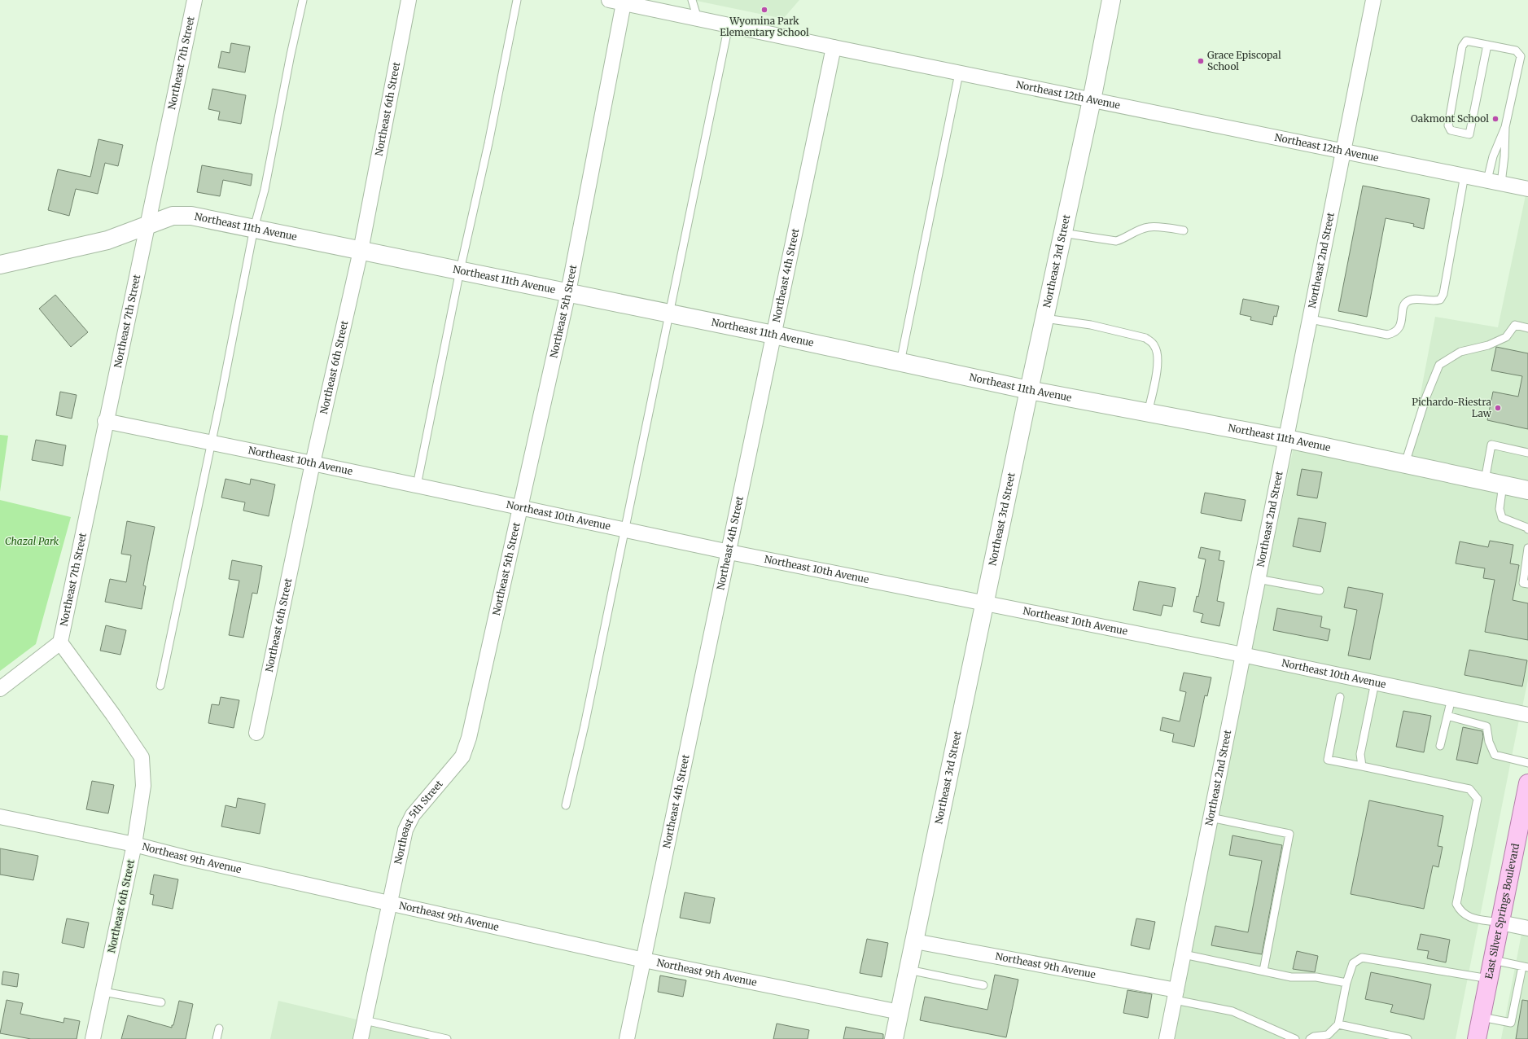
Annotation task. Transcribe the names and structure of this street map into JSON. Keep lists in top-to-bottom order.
{
  "streets": {
    "main road": ["East Silver Springs Boulevard"],
    "street": [
      "Northeast 7th Street",
      "Northeast 12th Avenue",
      "Northeast 6th Street",
      "Northeast 11th Avenue",
      "Northeast 2nd Street",
      "Northeast 3rd Street",
      "Northeast 4th Street",
      "Northeast 5th Street",
      "Northeast 10th Avenue",
      "Northeast 9th Avenue"
    ]
  },
  "crossings": [
    ["Northeast 7th Street", "Northeast 6th Street"],
    ["Northeast 7th Street", "Northeast 11th Avenue"],
    ["Northeast 7th Street", "Northeast 10th Avenue"],
    ["Northeast 12th Avenue", "Northeast 2nd Street"],
    ["Northeast 12th Avenue", "Northeast 3rd Street"],
    ["Northeast 12th Avenue", "Northeast 4th Street"],
    ["Northeast 12th Avenue", "Northeast 5th Street"],
    ["Northeast 6th Street", "Northeast 11th Avenue"],
    ["Northeast 6th Street", "Northeast 10th Avenue"],
    ["Northeast 6th Street", "Northeast 9th Avenue"],
    ["Northeast 11th Avenue", "Northeast 2nd Street"],
    ["Northeast 11th Avenue", "Northeast 3rd Street"],
    ["Northeast 11th Avenue", "Northeast 4th Street"],
    ["Northeast 11th Avenue", "Northeast 5th Street"],
    ["Northeast 2nd Street", "Northeast 10th Avenue"],
    ["Northeast 2nd Street", "Northeast 9th Avenue"],
    ["Northeast 3rd Street", "Northeast 10th Avenue"],
    ["Northeast 3rd Street", "Northeast 9th Avenue"],
    ["Northeast 4th Street", "Northeast 10th Avenue"],
    ["Northeast 4th Street", "Northeast 9th Avenue"],
    ["Northeast 5th Street", "Northeast 10th Avenue"],
    ["Northeast 5th Street", "Northeast 9th Avenue"]
  ],
  "parks": ["Chazal Park"],
  "places": [
    "Wyomina Park Elementary School",
    "Grace Episcopal School",
    "Oakmont School",
    "Pichardo-Riestra Law"
  ]
}
